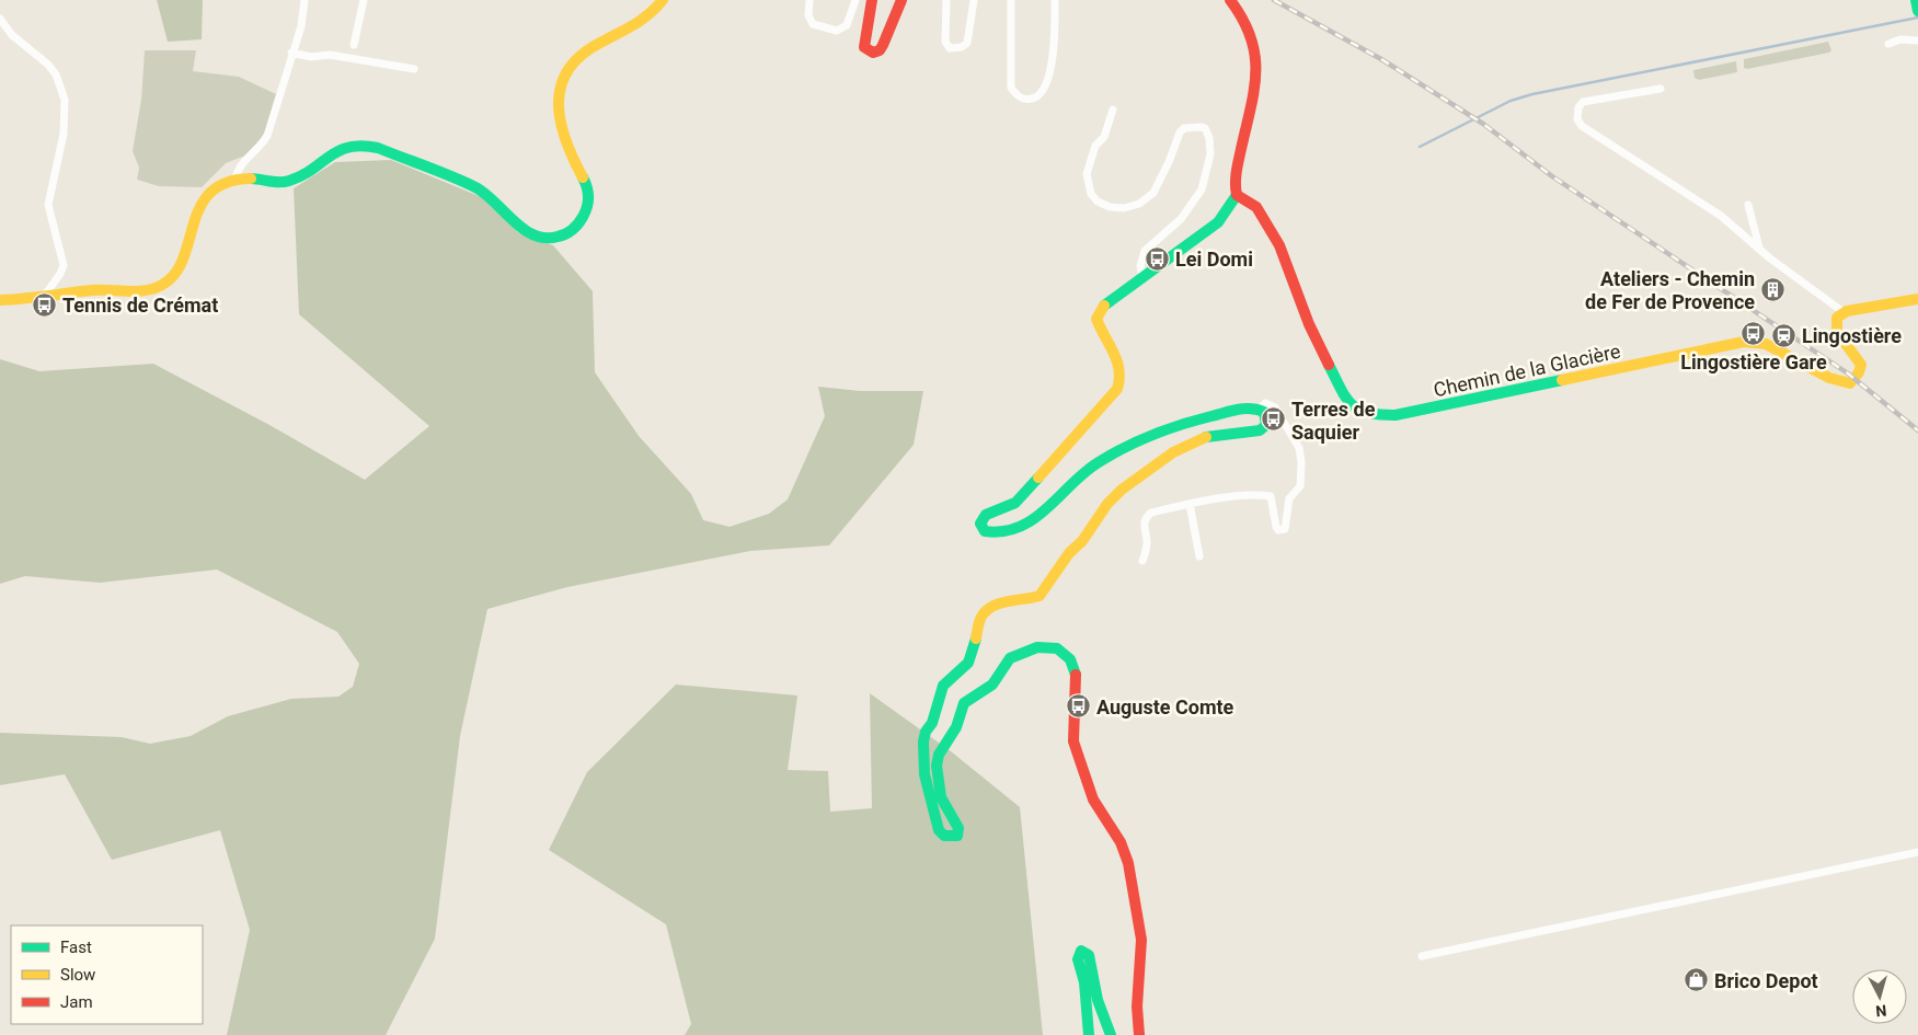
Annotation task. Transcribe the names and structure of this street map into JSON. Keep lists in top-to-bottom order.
{
  "streets": {
    "street": ["Chemin de la Glacière"]
  },
  "places": {
    "bus stop": [
      "Lei Domi",
      "Tennis de Crémat",
      "Lingostière Gare",
      "Terres de Saquier",
      "Auguste Comte"
    ],
    "building": ["Ateliers - Chemin de Fer de Provence"],
    "station": ["Lingostière"],
    "shop": ["Brico Depot"]
  },
  "legend": ["Fast", "Slow", "Jam"],
  "north": "bottom"
}
